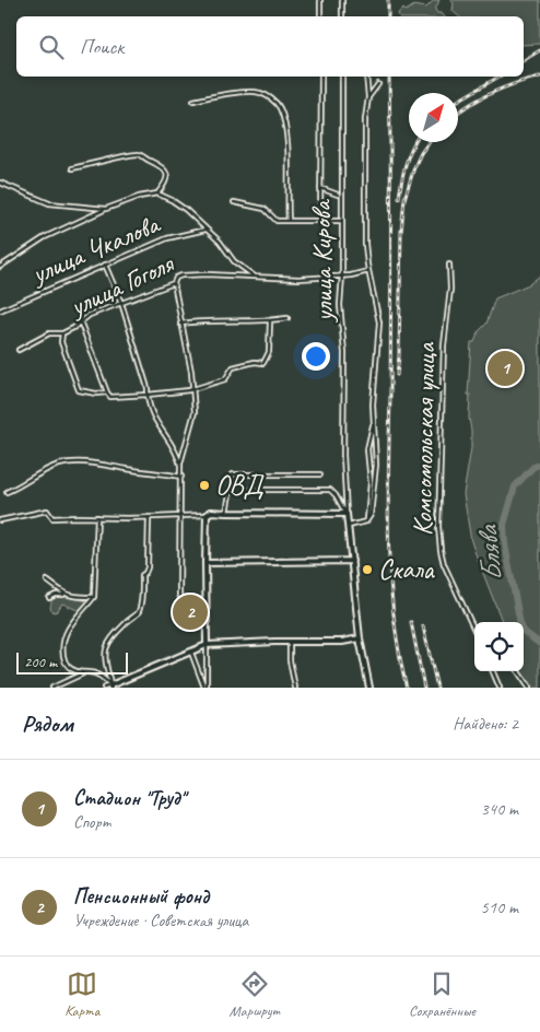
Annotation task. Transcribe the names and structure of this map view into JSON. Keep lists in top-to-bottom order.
{
  "streets": {
    "street": [
      "улица Чкалова",
      "улица Кирова",
      "улица Гоголя",
      "Комсомольская улица"
    ]
  },
  "crossings": [
    ["улица Кирова", "улица Гоголя"]
  ],
  "water": ["Блява"],
  "places": ["ОВД", "Скала"],
  "scale_bar": "200 m",
  "north": "top right",
  "page": {
    "search": "Поиск",
    "pins": ["1", "2"],
    "scale": "200 m",
    "heading": ["Рядом", "Найдено: 2"],
    "list": [
      {
        "mark": "1",
        "name": "Стадион \"Труд\"",
        "note": "Спорт",
        "value": "340 m"
      },
      {
        "mark": "2",
        "name": "Пенсионный фонд",
        "note": "Учреждение · Советская улица",
        "value": "510 m"
      }
    ],
    "nav": ["Карта", "Маршрут", "Сохранённые"]
  }
}
